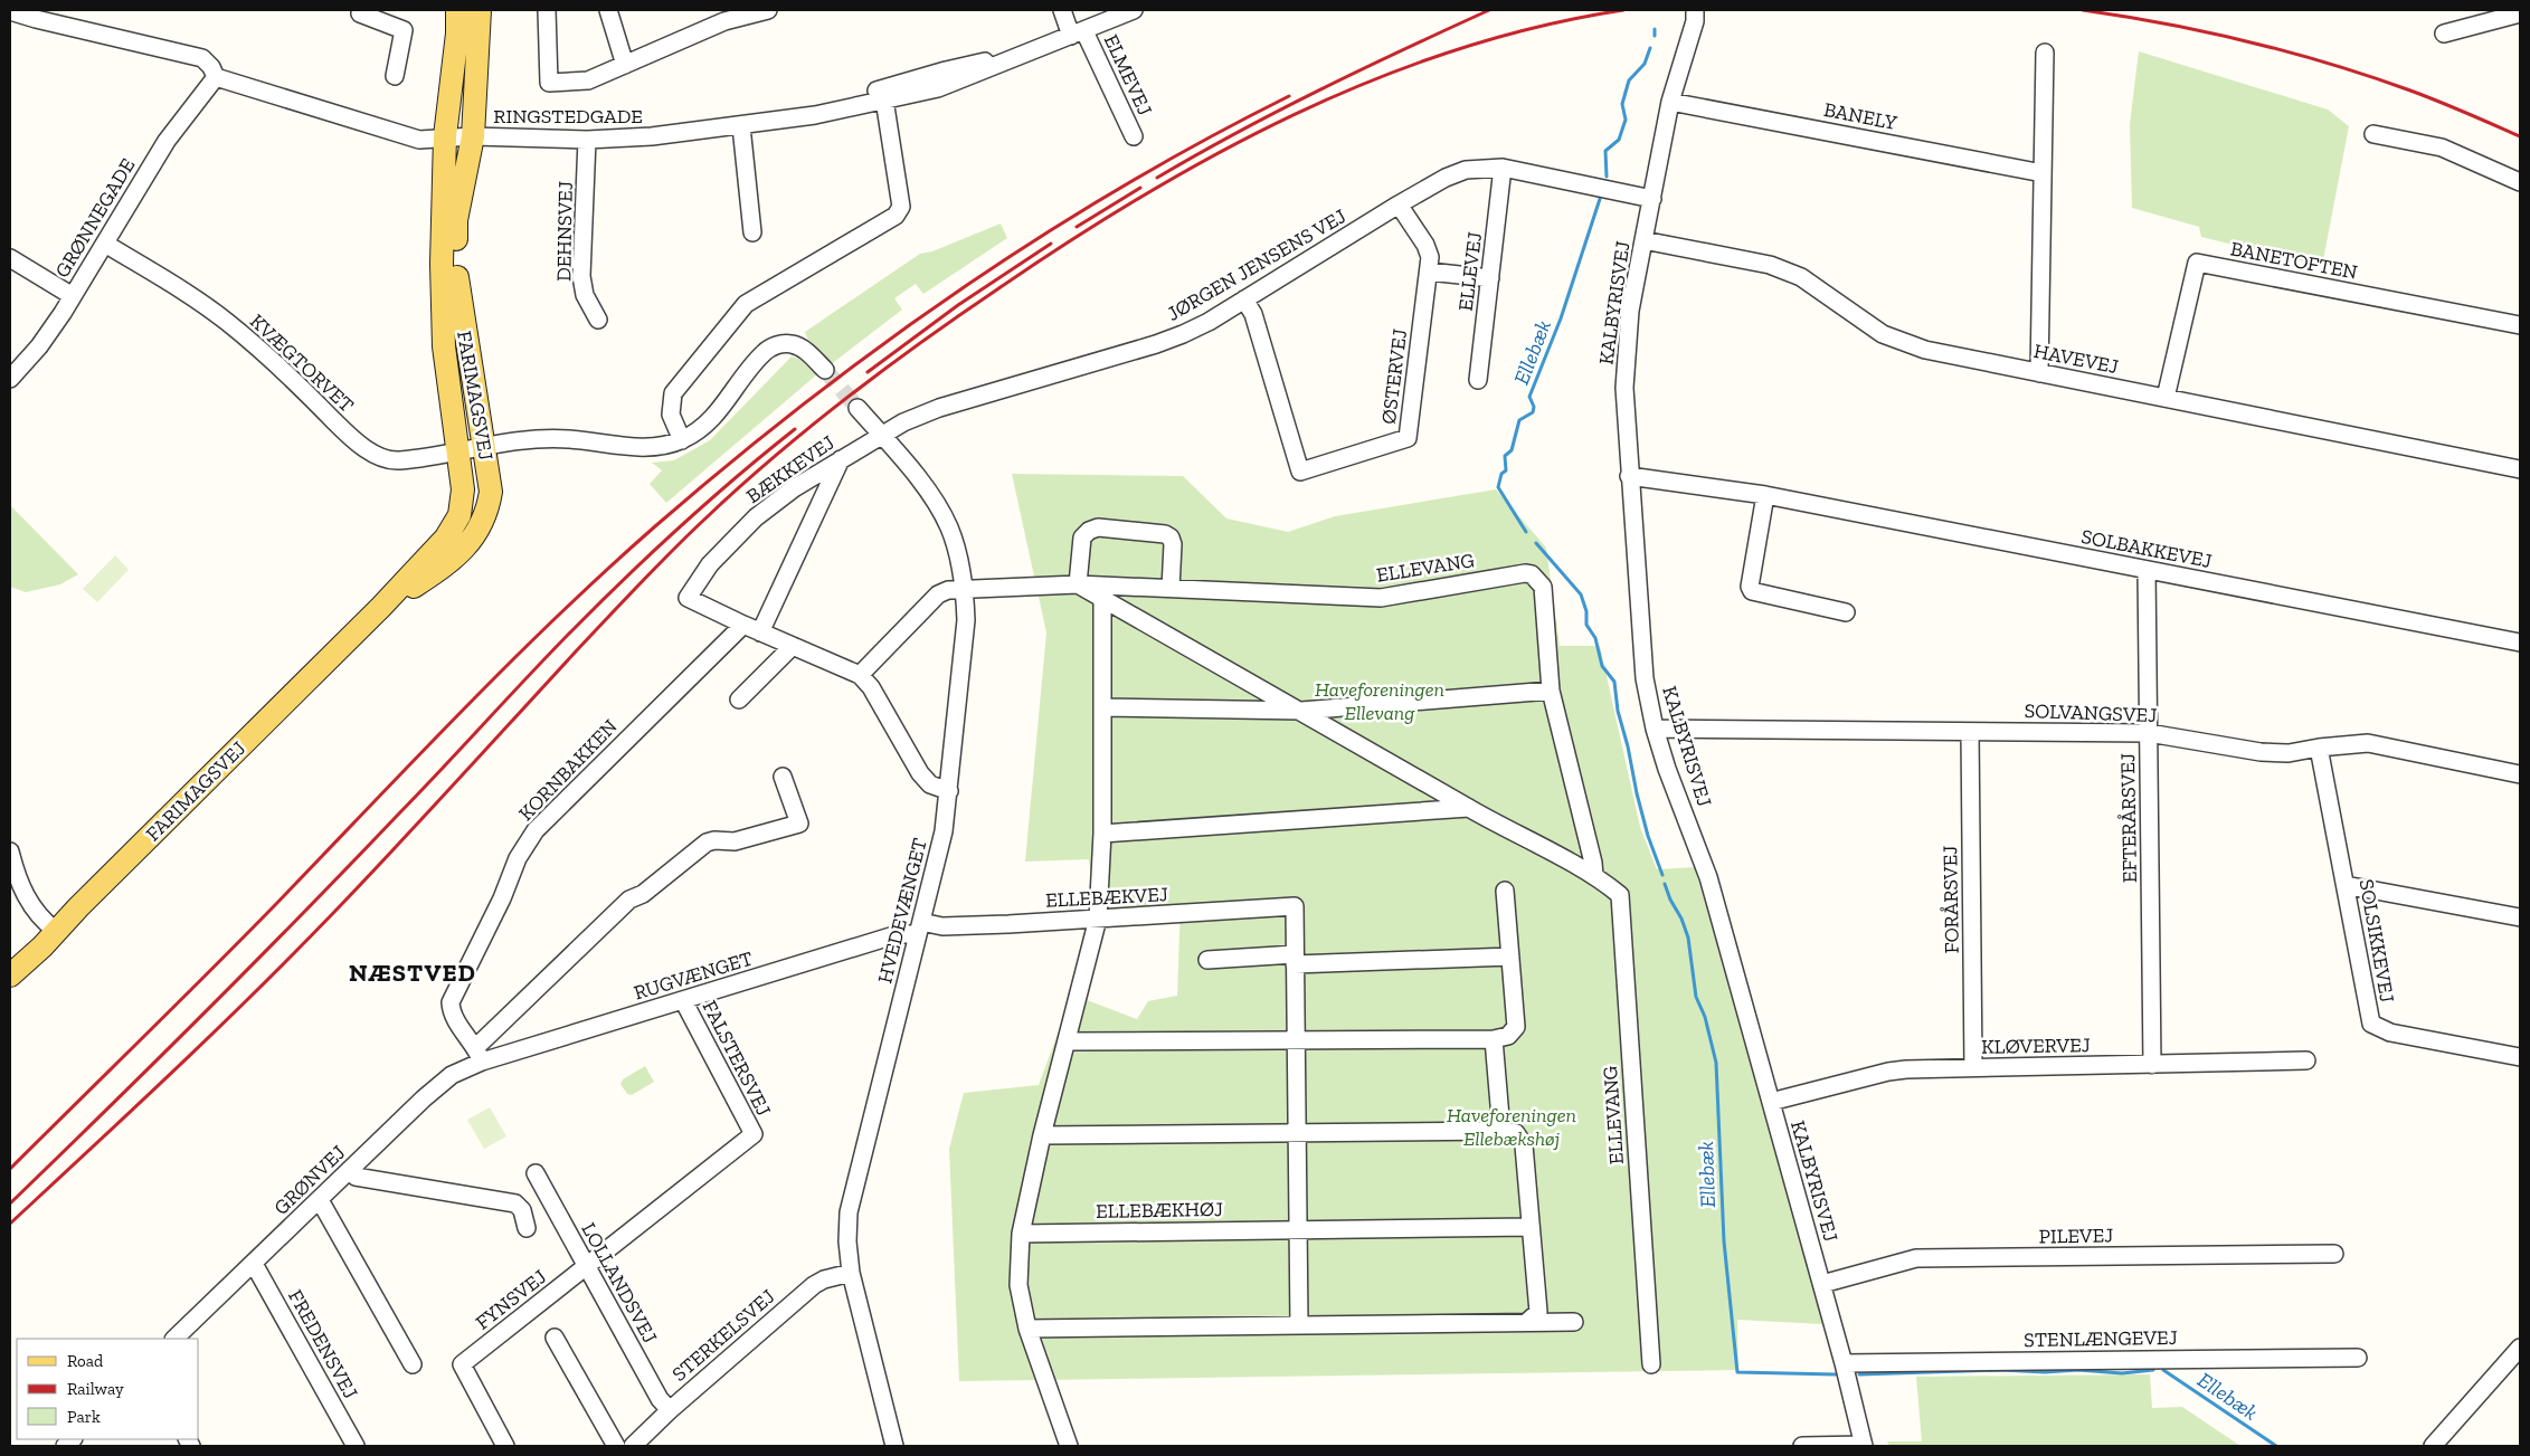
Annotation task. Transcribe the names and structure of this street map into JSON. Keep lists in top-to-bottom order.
{
  "streets": {
    "main road": ["FARIMAGSVEJ"],
    "street": [
      "ELMEVEJ",
      "RINGSTEDGADE",
      "BANELY",
      "GRØNNEGADE",
      "DEHNSVEJ",
      "BANETOFTEN",
      "JØRGEN JENSENS VEJ",
      "ELLEVEJ",
      "KALBYRISVEJ",
      "HAVEVEJ",
      "KVÆGTORVET",
      "ØSTERVEJ",
      "BÆKKEVEJ",
      "SOLBAKKEVEJ",
      "ELLEVANG",
      "SOLVANGSVEJ",
      "KORNBAKKEN",
      "EFTERÅRSVEJ",
      "ELLEBÆKVEJ",
      "FORÅRSVEJ",
      "HVEDEVÆNGET",
      "SOLSIKKEVEJ",
      "RUGVÆNGET",
      "KLØVERVEJ",
      "FALSTERSVEJ",
      "GRØNVEJ",
      "ELLEBÆKHØJ",
      "PILEVEJ",
      "LOLLANDSVEJ",
      "FYNSVEJ",
      "STERKELSVEJ",
      "STENLÆNGEVEJ",
      "FREDENSVEJ"
    ]
  },
  "crossings": [
    ["ELMEVEJ", "RINGSTEDGADE"],
    ["RINGSTEDGADE", "GRØNNEGADE"],
    ["RINGSTEDGADE", "DEHNSVEJ"],
    ["RINGSTEDGADE", "FARIMAGSVEJ"],
    ["BANELY", "KALBYRISVEJ"],
    ["GRØNNEGADE", "KVÆGTORVET"],
    ["BANETOFTEN", "HAVEVEJ"],
    ["JØRGEN JENSENS VEJ", "ELLEVEJ"],
    ["JØRGEN JENSENS VEJ", "KALBYRISVEJ"],
    ["JØRGEN JENSENS VEJ", "ØSTERVEJ"],
    ["JØRGEN JENSENS VEJ", "BÆKKEVEJ"],
    ["JØRGEN JENSENS VEJ", "HVEDEVÆNGET"],
    ["KALBYRISVEJ", "HAVEVEJ"],
    ["KALBYRISVEJ", "SOLBAKKEVEJ"],
    ["KALBYRISVEJ", "SOLVANGSVEJ"],
    ["KALBYRISVEJ", "KLØVERVEJ"],
    ["KALBYRISVEJ", "PILEVEJ"],
    ["KALBYRISVEJ", "STENLÆNGEVEJ"],
    ["KVÆGTORVET", "FARIMAGSVEJ"],
    ["BÆKKEVEJ", "KORNBAKKEN"],
    ["BÆKKEVEJ", "HVEDEVÆNGET"],
    ["SOLBAKKEVEJ", "EFTERÅRSVEJ"],
    ["ELLEVANG", "HVEDEVÆNGET"],
    ["SOLVANGSVEJ", "EFTERÅRSVEJ"],
    ["SOLVANGSVEJ", "FORÅRSVEJ"],
    ["SOLVANGSVEJ", "SOLSIKKEVEJ"],
    ["KORNBAKKEN", "RUGVÆNGET"],
    ["KORNBAKKEN", "GRØNVEJ"],
    ["EFTERÅRSVEJ", "KLØVERVEJ"],
    ["ELLEBÆKVEJ", "HVEDEVÆNGET"],
    ["ELLEBÆKVEJ", "RUGVÆNGET"],
    ["FORÅRSVEJ", "KLØVERVEJ"],
    ["HVEDEVÆNGET", "RUGVÆNGET"],
    ["HVEDEVÆNGET", "STERKELSVEJ"],
    ["RUGVÆNGET", "FALSTERSVEJ"],
    ["RUGVÆNGET", "GRØNVEJ"],
    ["FALSTERSVEJ", "FYNSVEJ"],
    ["GRØNVEJ", "FREDENSVEJ"],
    ["LOLLANDSVEJ", "FYNSVEJ"],
    ["LOLLANDSVEJ", "STERKELSVEJ"]
  ],
  "districts": ["NÆSTVED"],
  "water": ["Ellebæk"],
  "parks": ["Haveforeningen Ellevang", "Haveforeningen Ellebækshøj"],
  "legend": ["Road", "Railway", "Park"]
}
